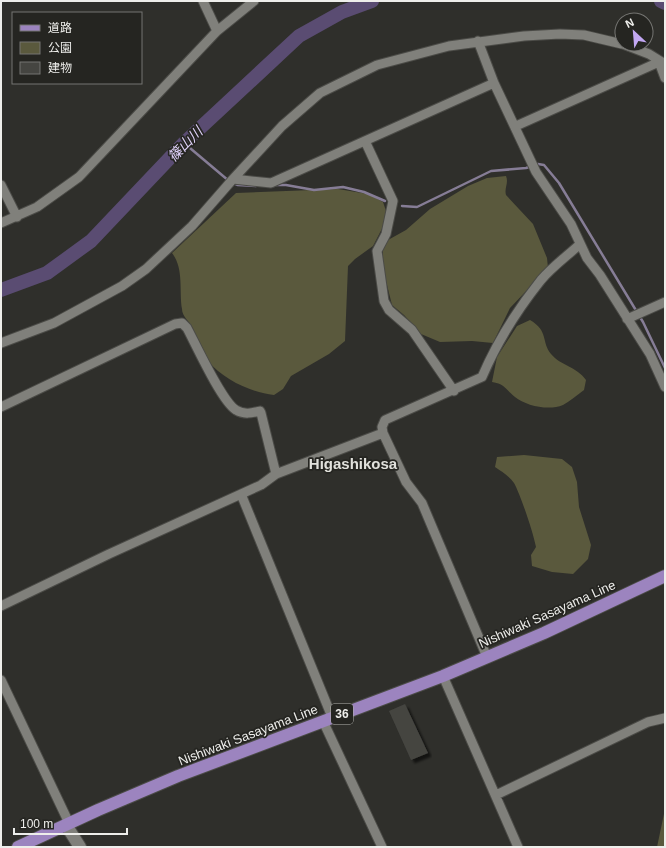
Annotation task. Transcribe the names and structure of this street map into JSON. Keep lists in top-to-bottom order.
{
  "streets": {
    "main road": ["Nishiwaki Sasayama Line", "36"]
  },
  "districts": ["Higashikosa"],
  "water": ["篠山川"],
  "legend": ["道路", "公園", "建物"],
  "scale_bar": "100 m",
  "north": "top left"
}
